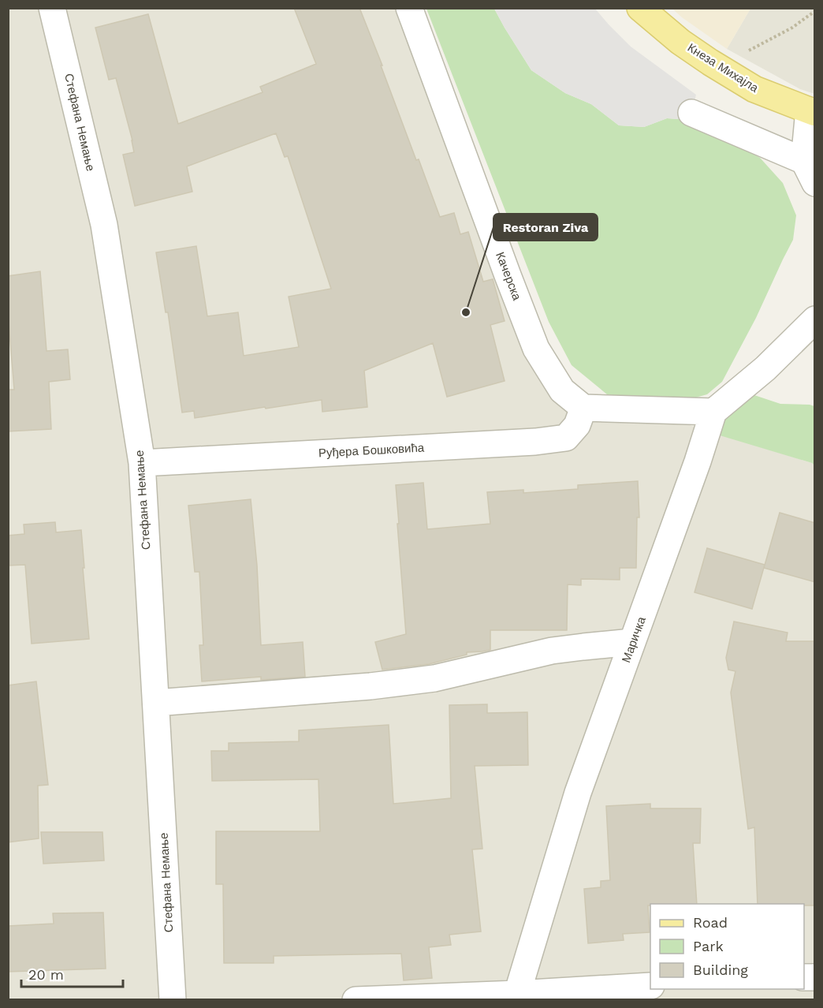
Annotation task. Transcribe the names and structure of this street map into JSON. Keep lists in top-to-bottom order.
{
  "streets": {
    "main road": ["Кнеза Михајла"],
    "street": [
      "Стефана Немање",
      "Качерска",
      "Руђера Бошковића",
      "Маричка"
    ]
  },
  "crossings": [
    ["Стефана Немање", "Руђера Бошковића"],
    ["Качерска", "Руђера Бошковића"]
  ],
  "places": ["Restoran Ziva"],
  "legend": ["Road", "Park", "Building"],
  "scale_bar": "20 m"
}
